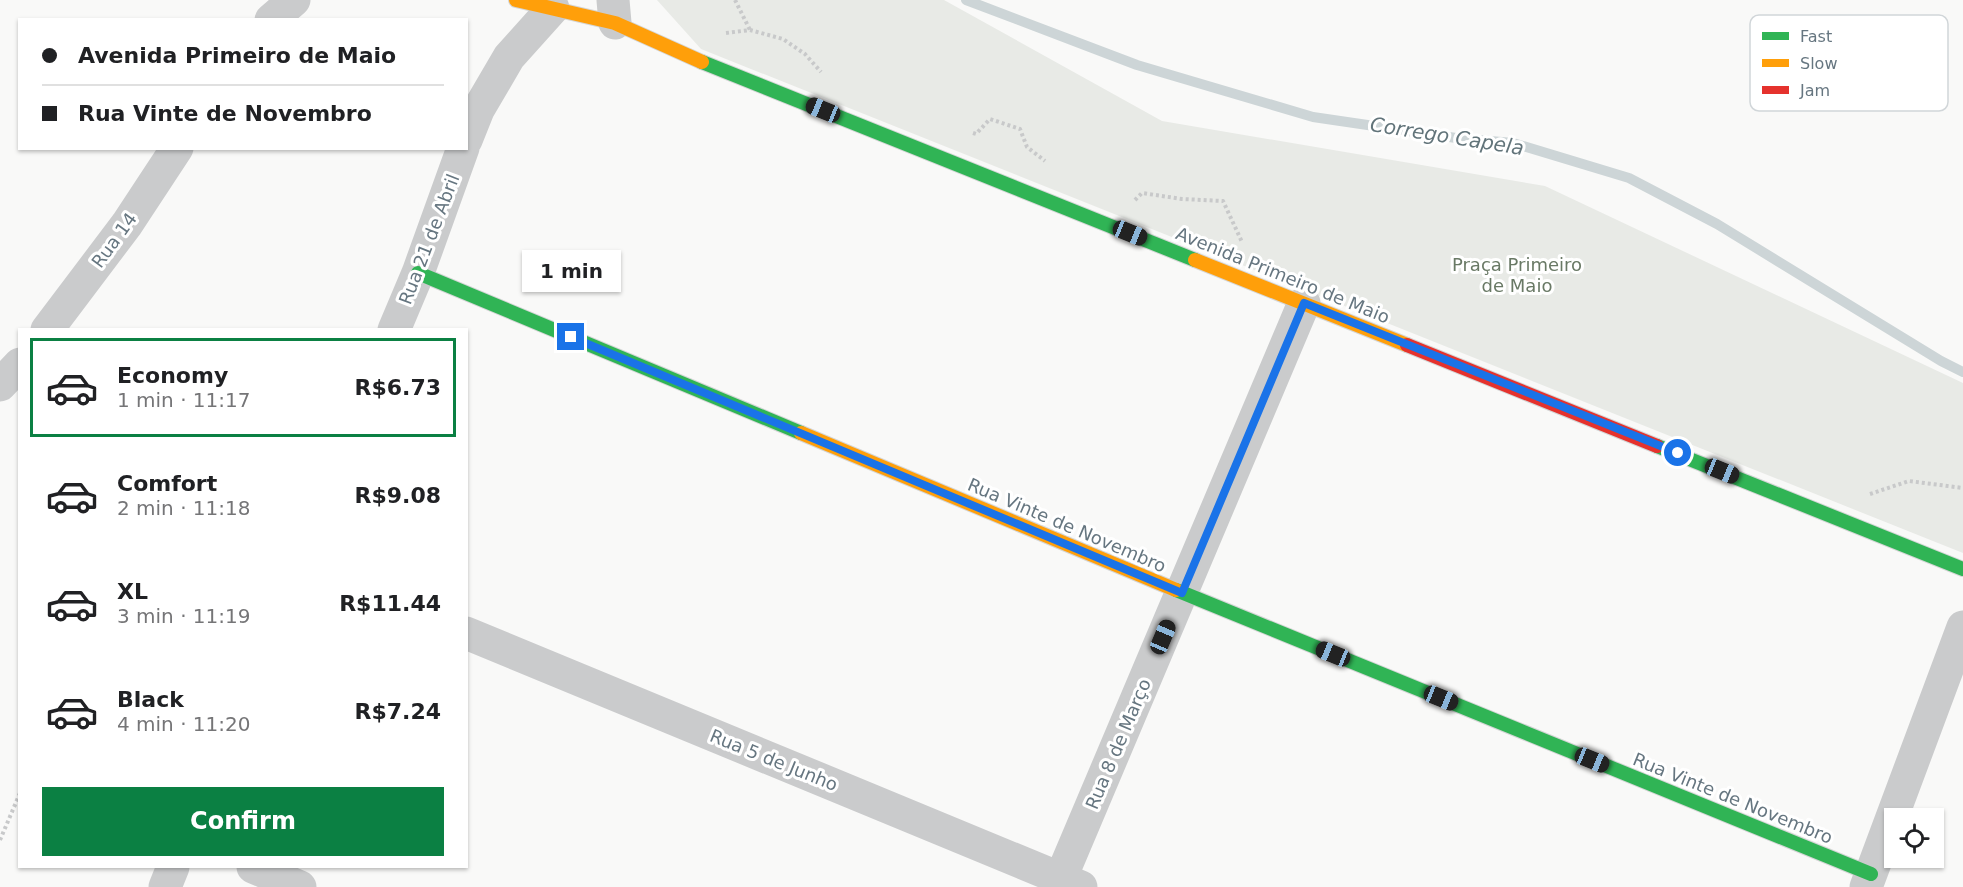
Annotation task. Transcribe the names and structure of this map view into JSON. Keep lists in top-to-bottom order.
{
  "streets": {
    "street": [
      "Rua 21 de Abril",
      "Rua 14",
      "Avenida Primeiro de Maio",
      "Rua Vinte de Novembro",
      "Rua 8 de Março",
      "Rua 5 de Junho"
    ]
  },
  "crossings": [
    ["Rua 21 de Abril", "Rua Vinte de Novembro"],
    ["Avenida Primeiro de Maio", "Rua 8 de Março"],
    ["Rua Vinte de Novembro", "Rua 8 de Março"],
    ["Rua 8 de Março", "Rua 5 de Junho"]
  ],
  "water": ["Corrego Capela"],
  "parks": ["Praça Primeiro de Maio"],
  "legend": ["Fast", "Slow", "Jam"],
  "page": {
    "banner": ["Avenida Primeiro de Maio", "Rua Vinte de Novembro"],
    "bubble": "1 min",
    "list": [
      {
        "name": "Economy",
        "note": "1 min · 11:17",
        "value": "R$6.73"
      },
      {
        "name": "Comfort",
        "note": "2 min · 11:18",
        "value": "R$9.08"
      },
      {
        "name": "XL",
        "note": "3 min · 11:19",
        "value": "R$11.44"
      },
      {
        "name": "Black",
        "note": "4 min · 11:20",
        "value": "R$7.24"
      }
    ],
    "buttons": "Confirm"
  }
}
